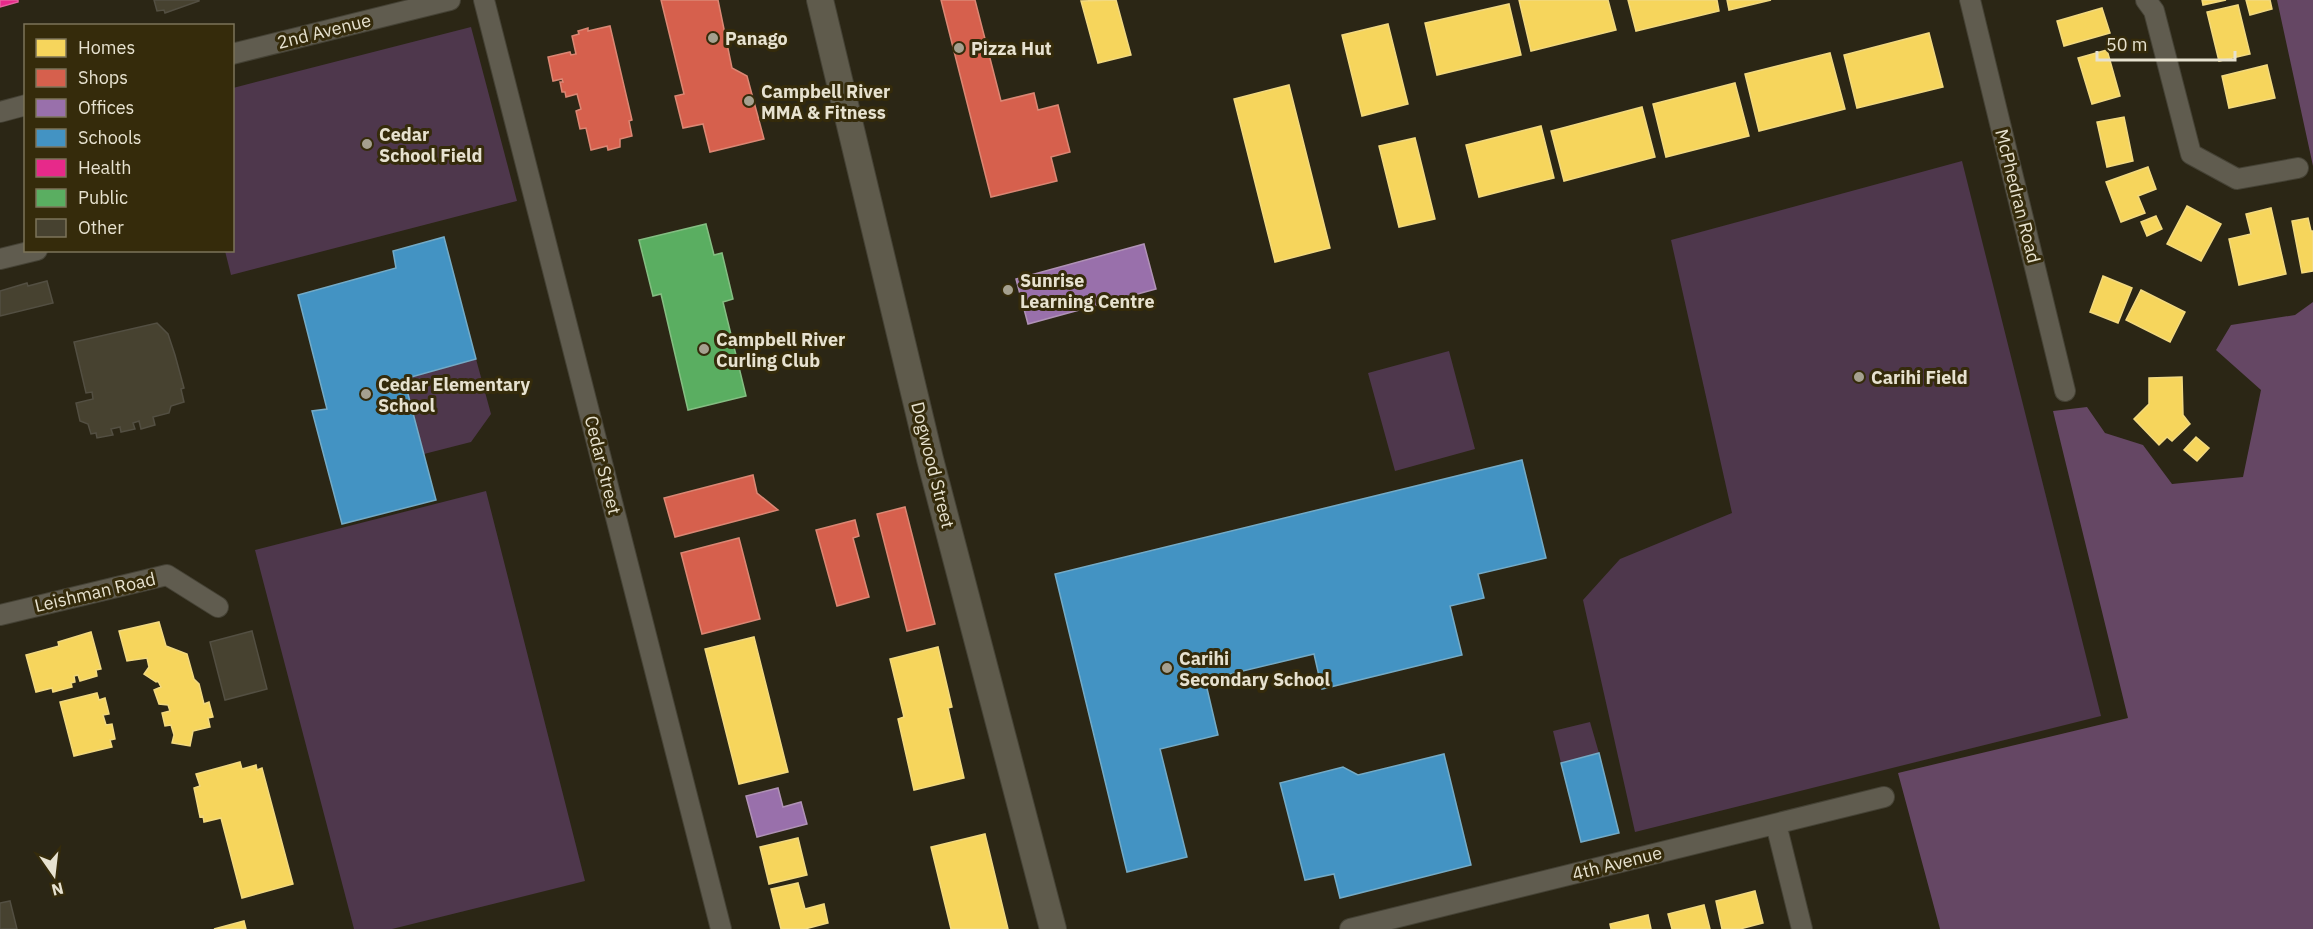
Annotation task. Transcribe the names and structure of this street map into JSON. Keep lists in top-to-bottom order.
{
  "streets": {
    "main road": ["Dogwood Street"],
    "street": [
      "2nd Avenue",
      "McPhedran Road",
      "Cedar Street",
      "Leishman Road",
      "4th Avenue"
    ]
  },
  "places": [
    "Panago",
    "Pizza Hut",
    "Campbell River MMA & Fitness",
    "Cedar School Field",
    "Sunrise Learning Centre",
    "Campbell River Curling Club",
    "Carihi Field",
    "Cedar Elementary School",
    "Carihi Secondary School"
  ],
  "legend": [
    "Homes",
    "Shops",
    "Offices",
    "Schools",
    "Health",
    "Public",
    "Other"
  ],
  "scale_bar": "50 m",
  "north": "bottom"
}
